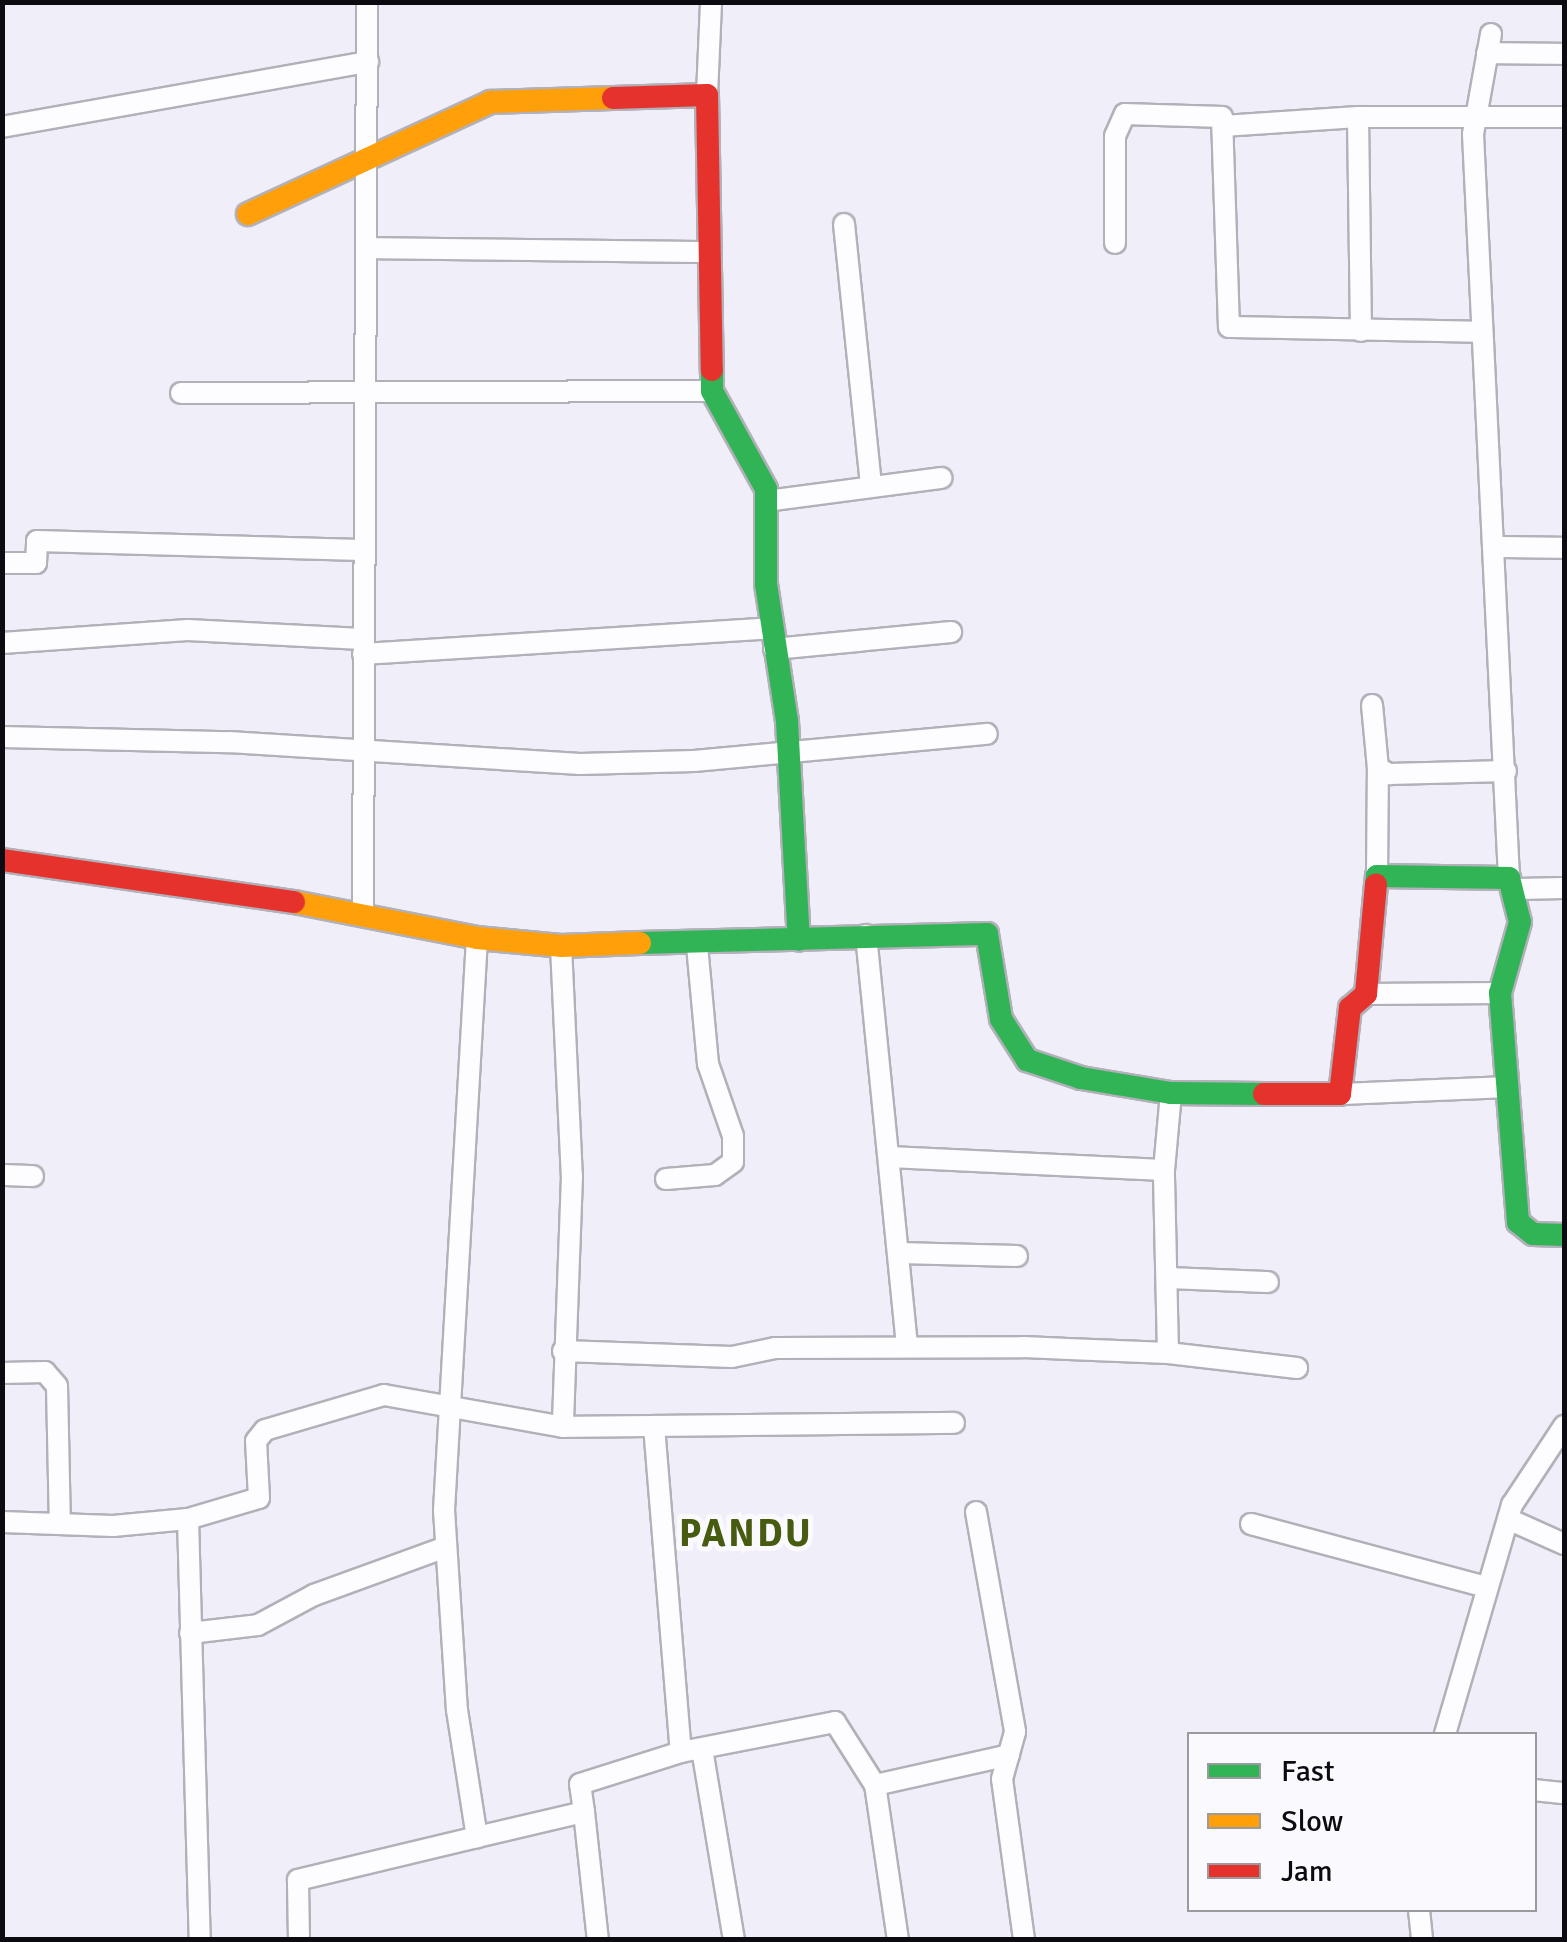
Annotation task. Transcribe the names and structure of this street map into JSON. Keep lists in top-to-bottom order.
{
  "districts": ["PANDU"],
  "legend": ["Fast", "Slow", "Jam"]
}
